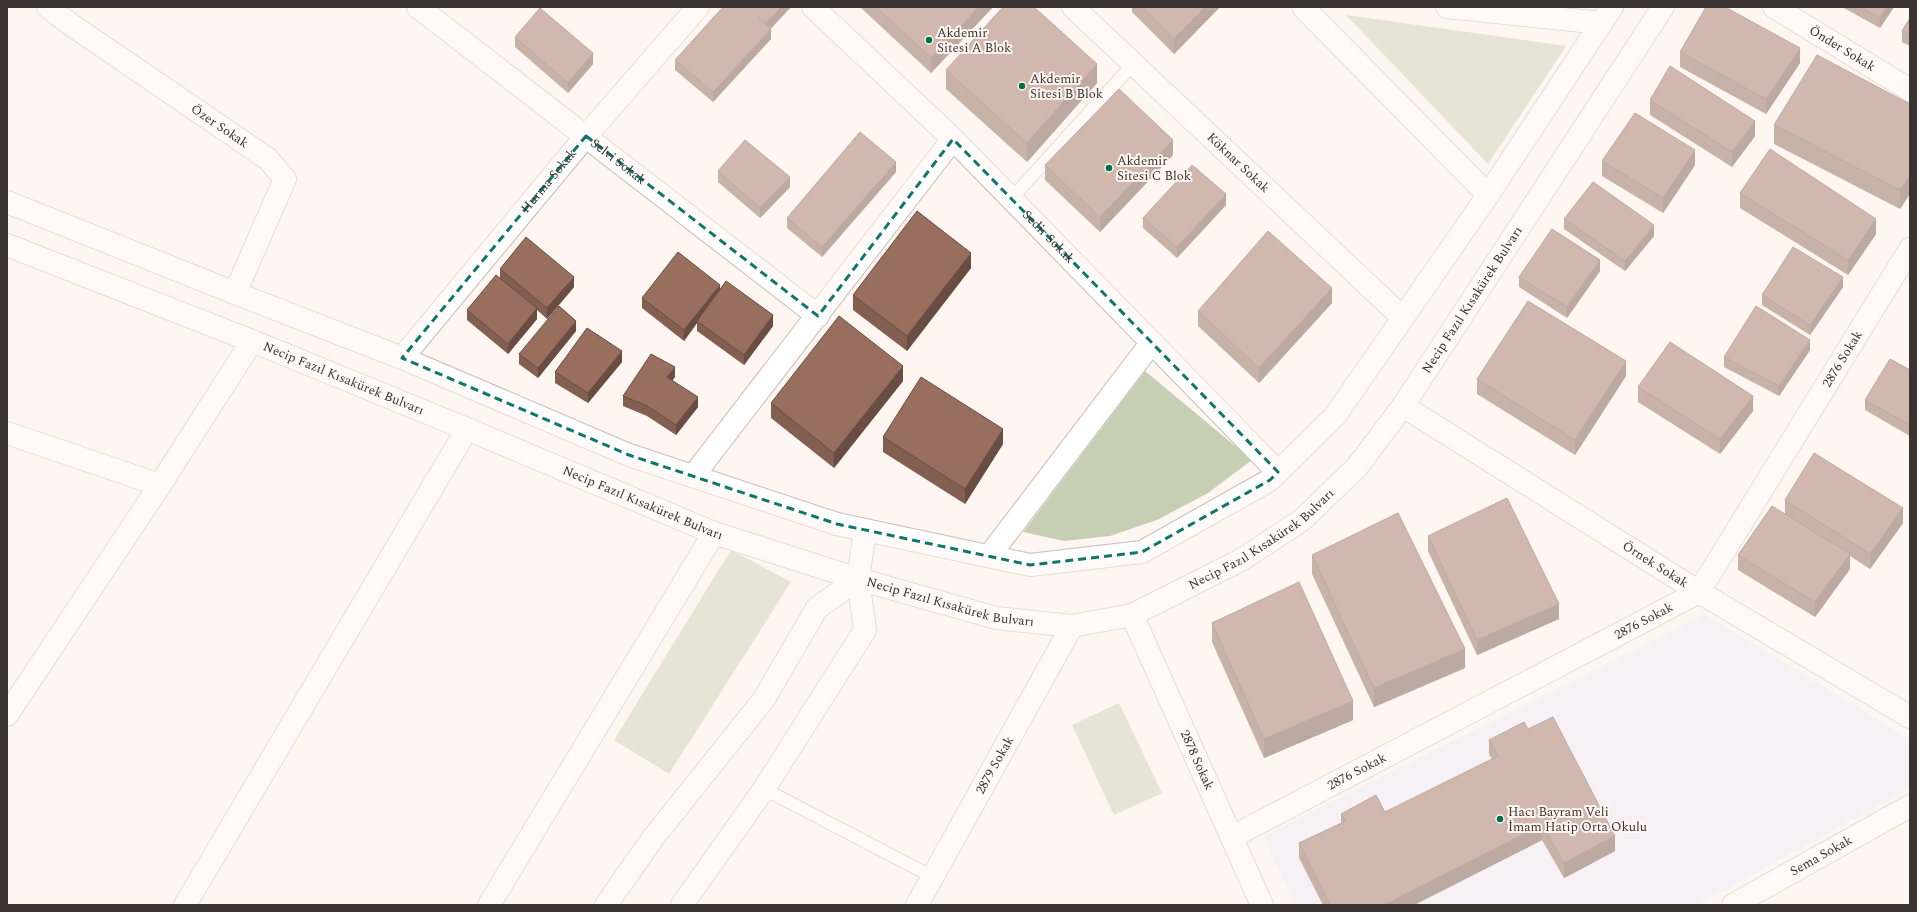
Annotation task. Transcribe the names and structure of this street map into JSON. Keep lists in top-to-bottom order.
{
  "streets": {
    "street": [
      "Önder Sokak",
      "Özer Sokak",
      "Selvi Sokak",
      "Köknar Sokak",
      "Hurma Sokak",
      "Sedir Sokak",
      "Necip Fazıl Kısakürek Bulvarı",
      "2876 Sokak",
      "Örnek Sokak",
      "2878 Sokak",
      "2879 Sokak",
      "Sema Sokak"
    ]
  },
  "crossings": [
    ["Selvi Sokak", "Hurma Sokak"],
    ["Necip Fazıl Kısakürek Bulvarı", "Örnek Sokak"],
    ["Necip Fazıl Kısakürek Bulvarı", "2878 Sokak"],
    ["Necip Fazıl Kısakürek Bulvarı", "2879 Sokak"],
    ["2876 Sokak", "Örnek Sokak"],
    ["2876 Sokak", "2878 Sokak"]
  ],
  "places": [
    "Akdemir Sitesi A Blok",
    "Akdemir Sitesi B Blok",
    "Akdemir Sitesi C Blok",
    "Hacı Bayram Veli İmam Hatip Orta Okulu"
  ]
}
